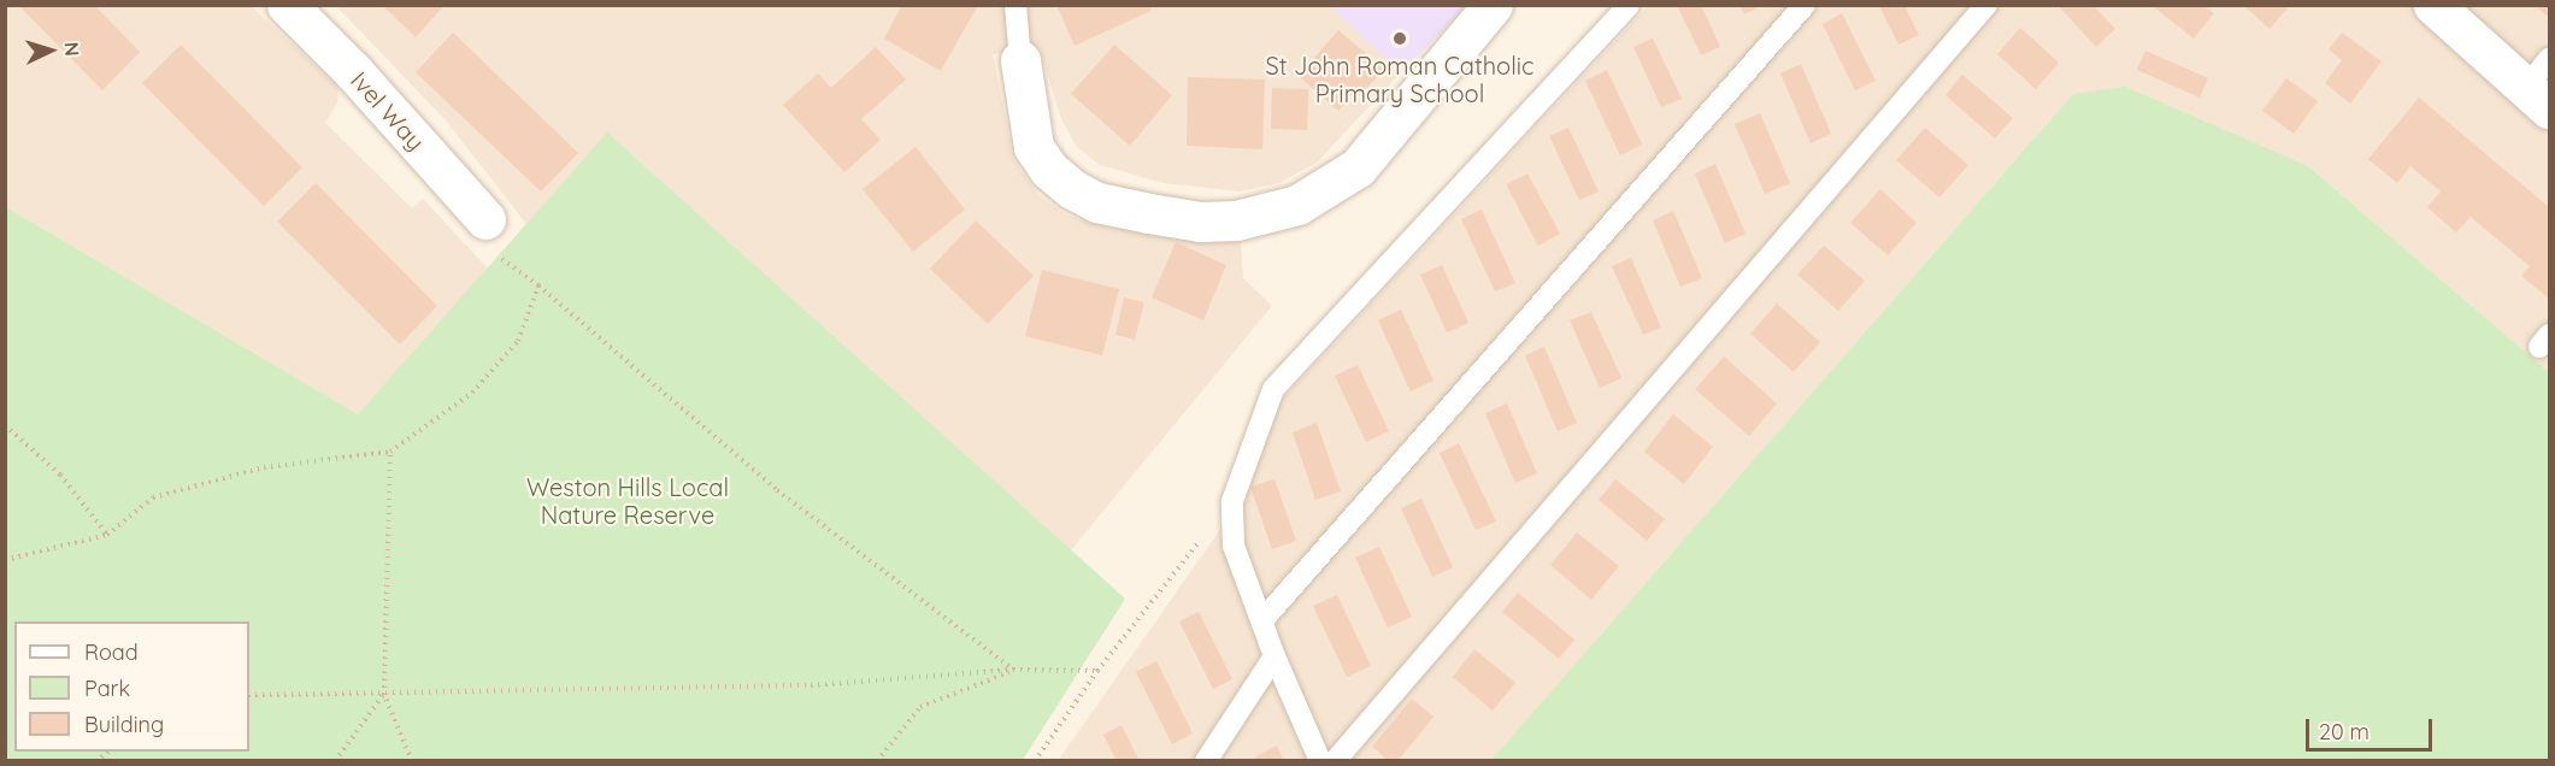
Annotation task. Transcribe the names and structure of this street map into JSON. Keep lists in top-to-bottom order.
{
  "streets": {
    "street": ["Ivel Way"]
  },
  "parks": ["Weston Hills Local Nature Reserve"],
  "places": ["St John Roman Catholic Primary School"],
  "legend": ["Road", "Park", "Building"],
  "scale_bar": "20 m",
  "north": "right"
}
